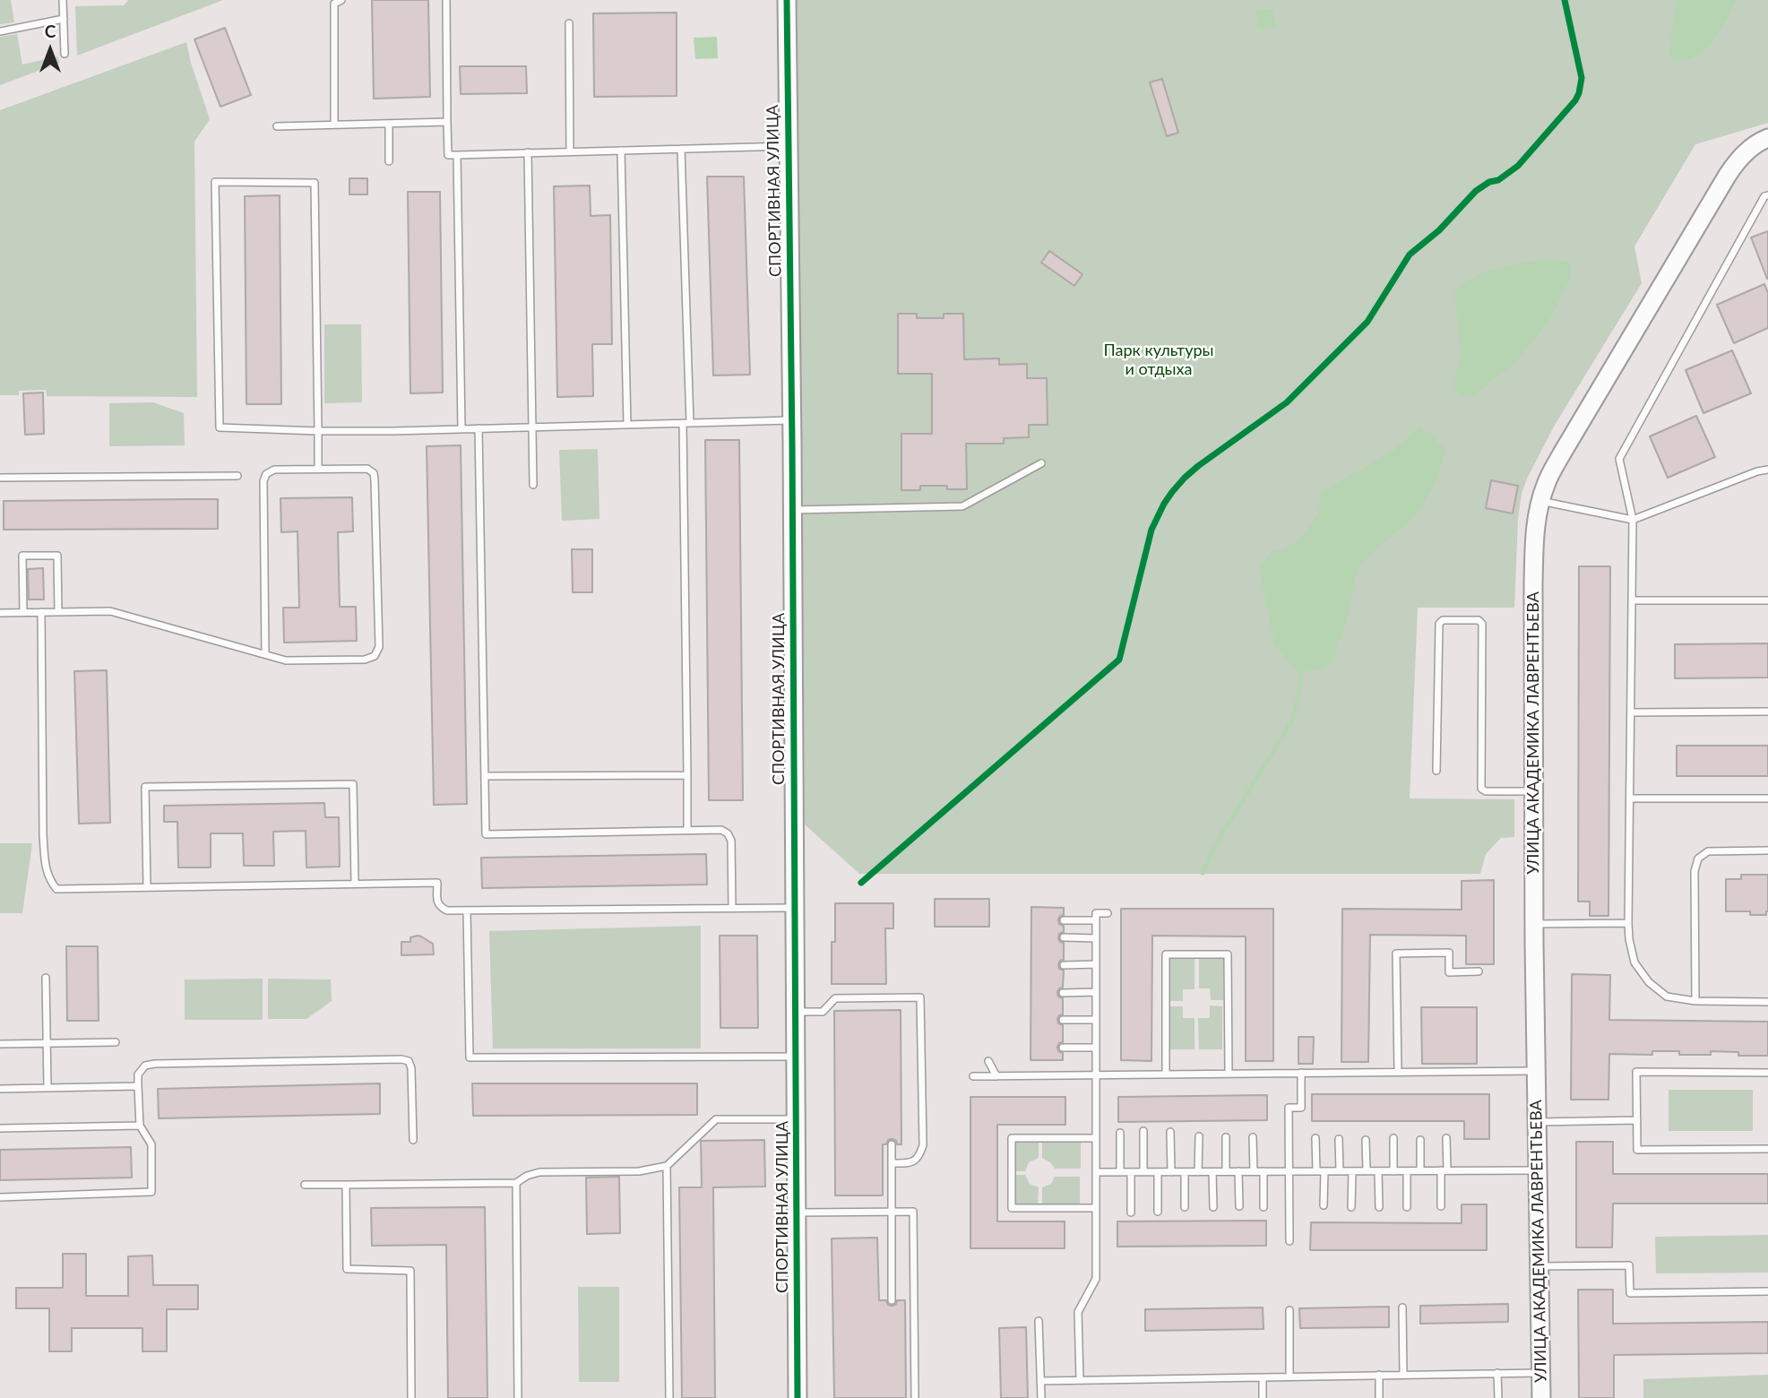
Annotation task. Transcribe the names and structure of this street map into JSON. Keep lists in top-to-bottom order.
{
  "streets": {
    "street": ["СПОРТИВНАЯ УЛИЦА", "УЛИЦА АКАДЕМИКА ЛАВРЕНТЬЕВА"]
  },
  "parks": ["Парк культуры и отдыха"],
  "north": "top"
}
